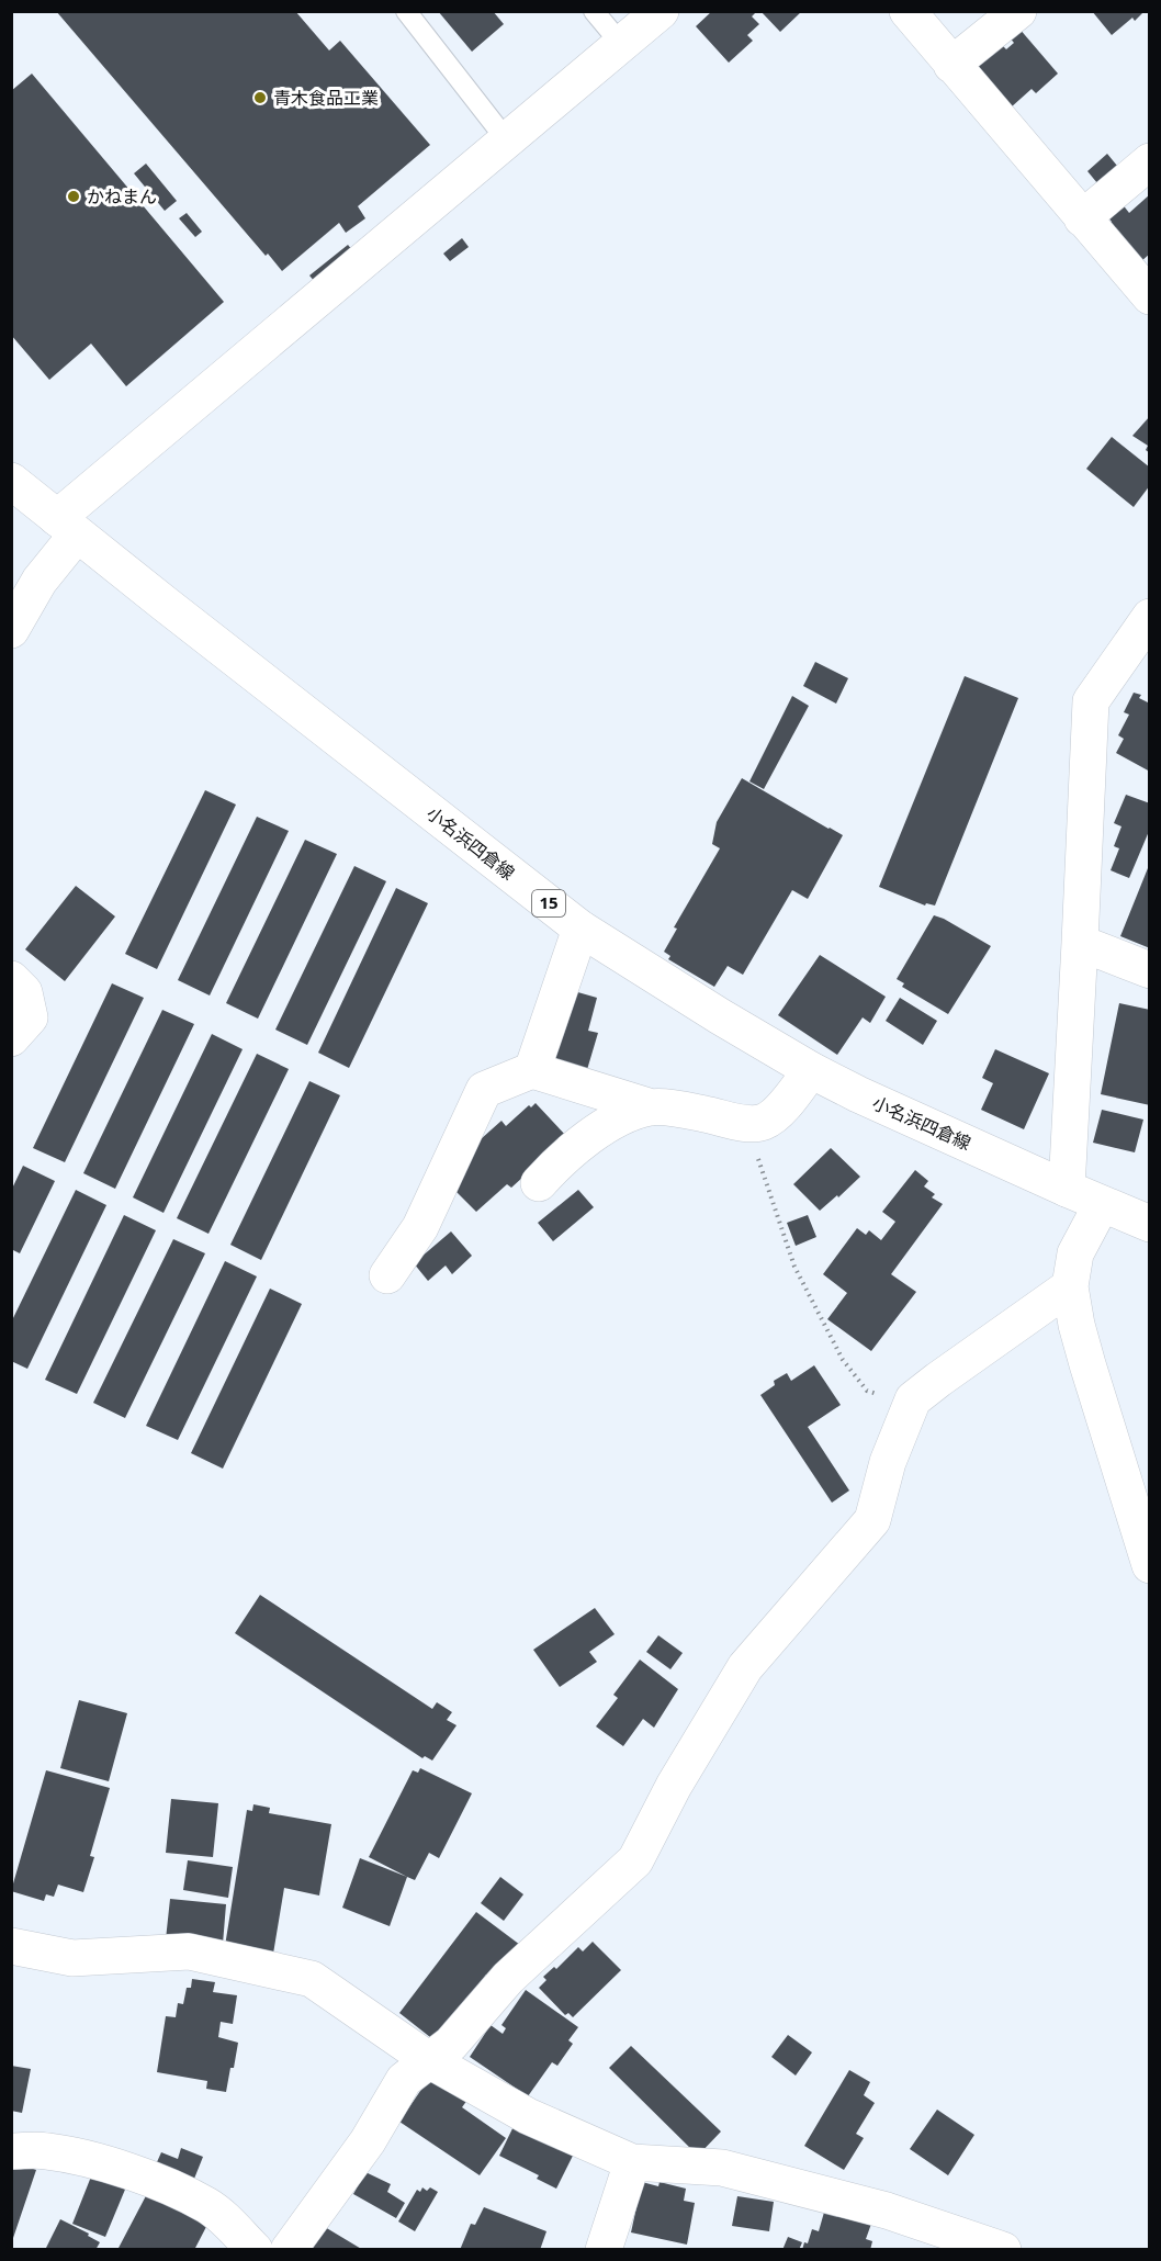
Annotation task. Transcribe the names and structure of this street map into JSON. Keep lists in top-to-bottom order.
{
  "streets": {
    "street": ["小名浜四倉線", "15"]
  },
  "places": ["青木食品工業", "かねまん"]
}
